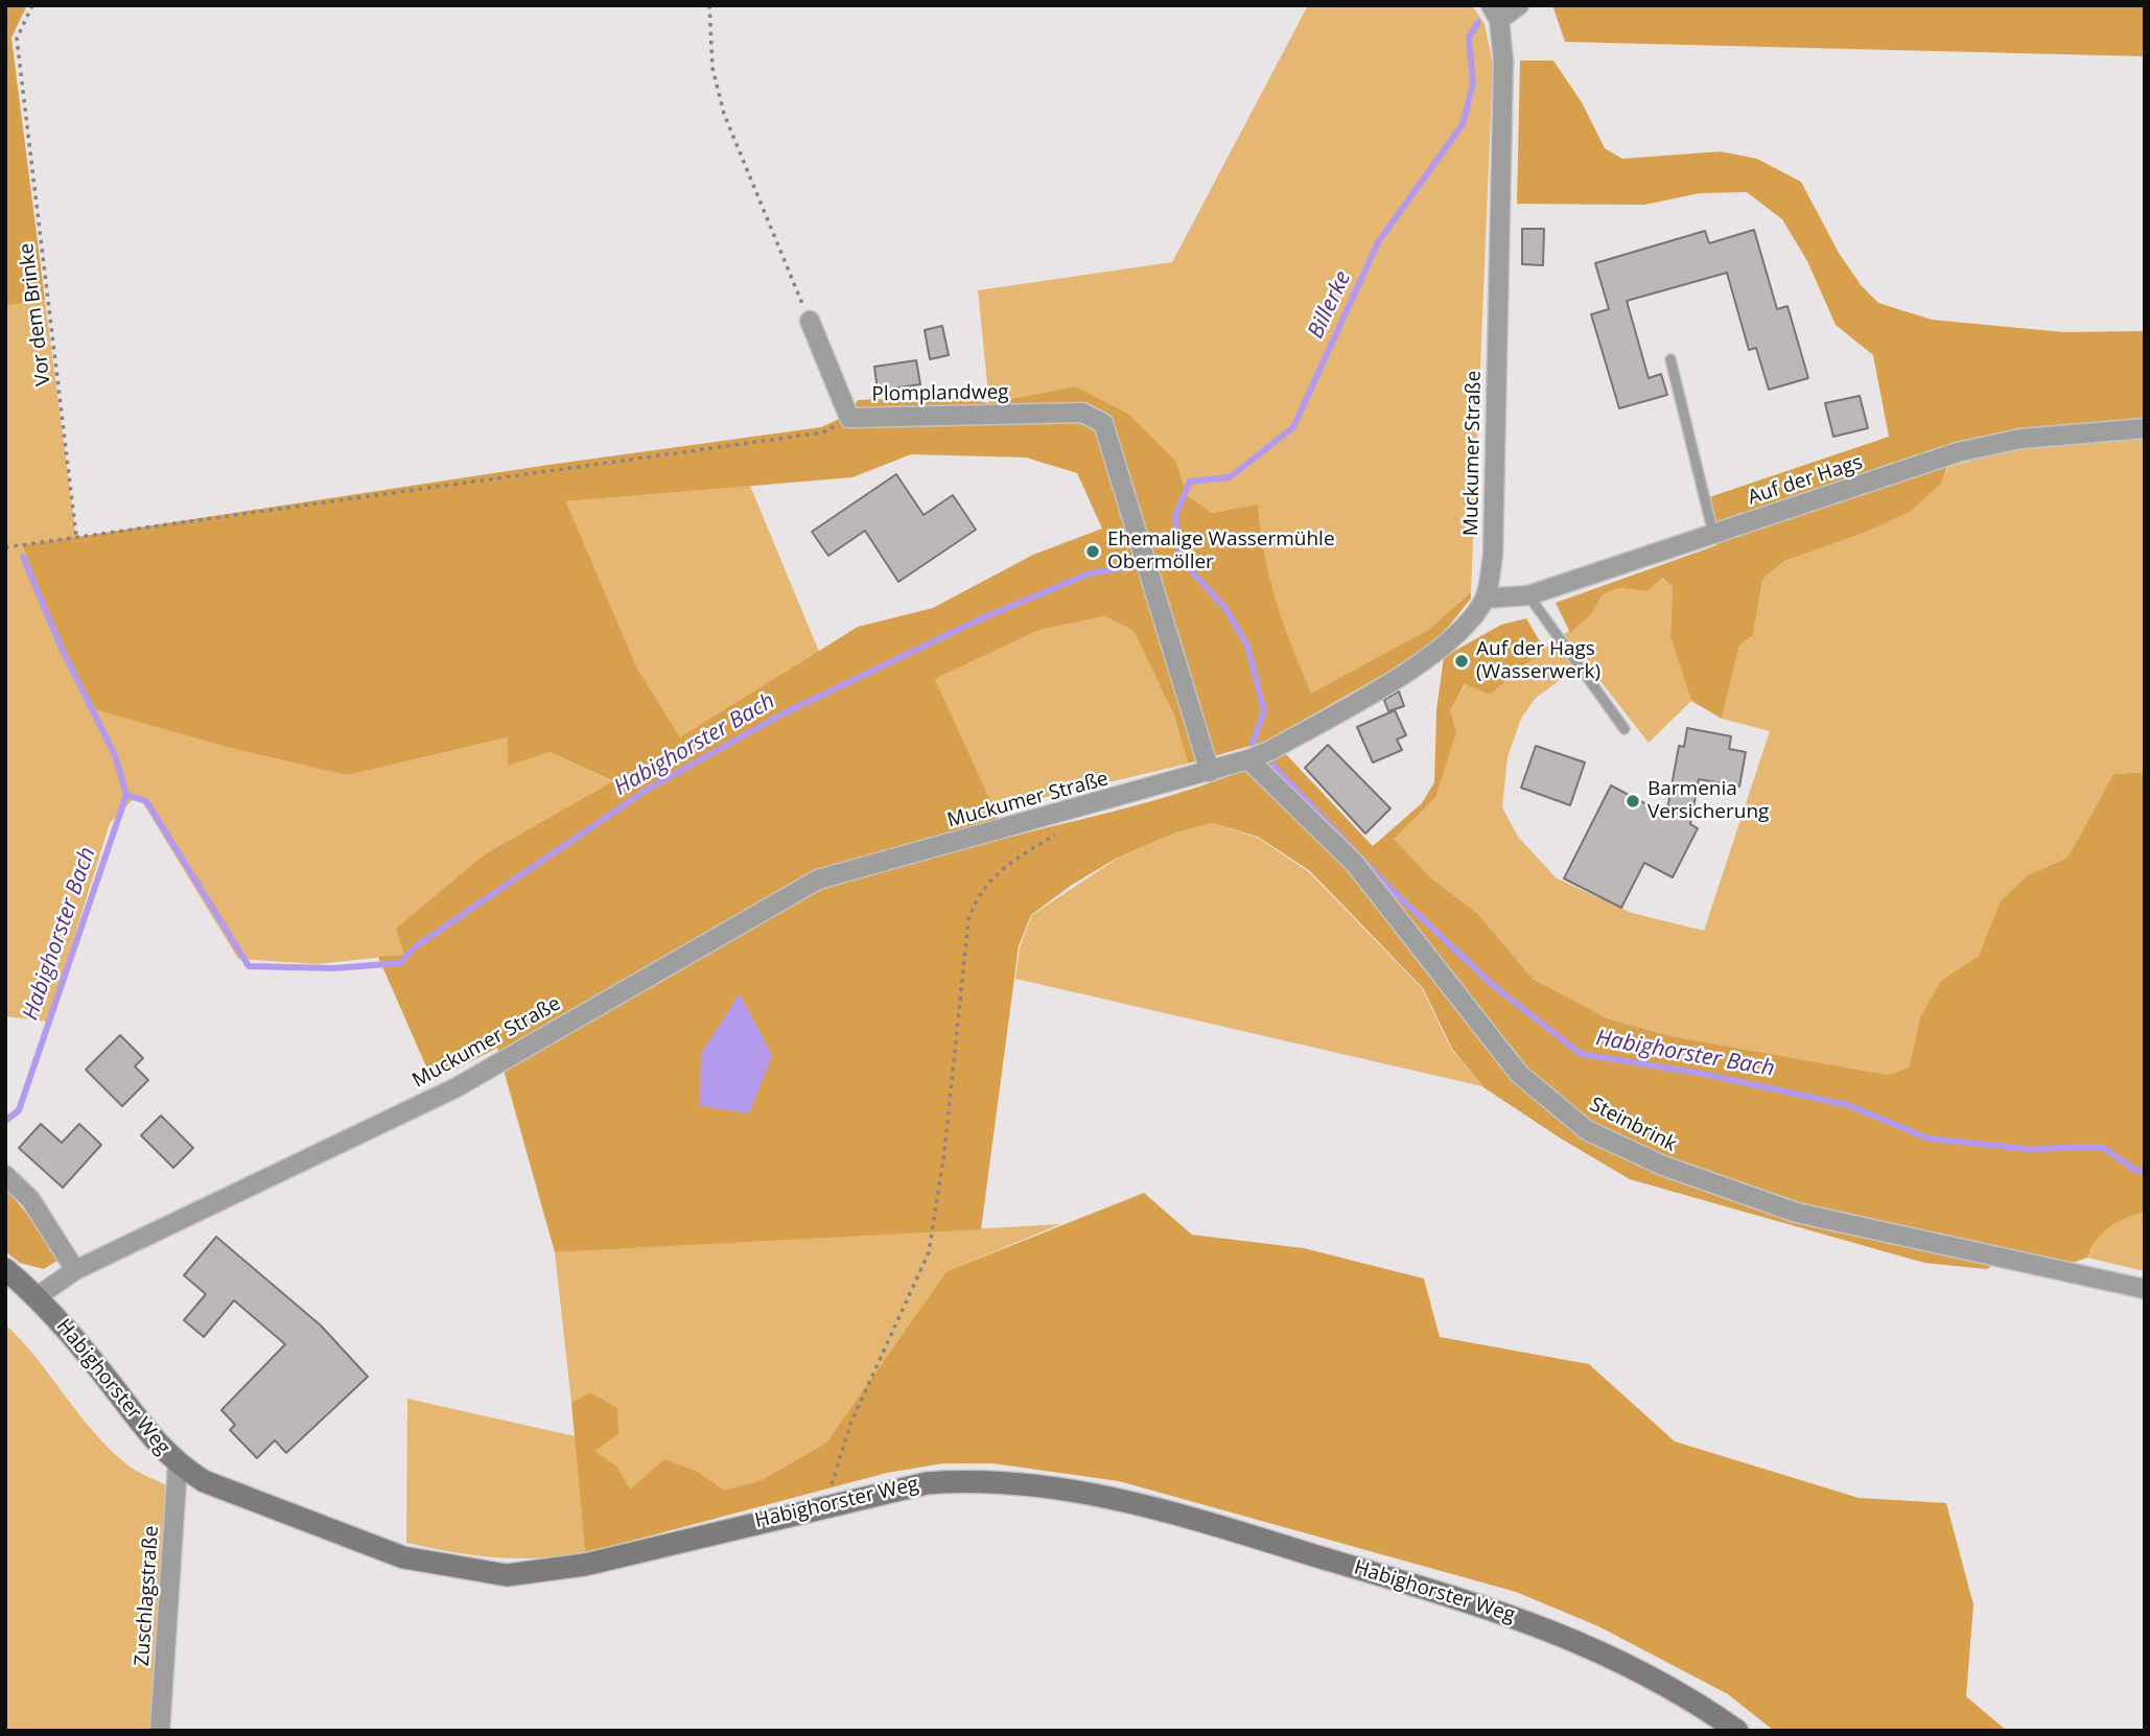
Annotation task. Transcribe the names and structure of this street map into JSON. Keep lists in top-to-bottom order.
{
  "streets": {
    "street": [
      "Plomplandweg",
      "Muckumer Straße",
      "Auf der Hags",
      "Steinbrink",
      "Habighorster Weg",
      "Zuschlagstraße"
    ],
    "path": ["Vor dem Brinke"]
  },
  "crossings": [
    ["Plomplandweg", "Muckumer Straße"],
    ["Muckumer Straße", "Auf der Hags"],
    ["Muckumer Straße", "Steinbrink"],
    ["Muckumer Straße", "Habighorster Weg"],
    ["Habighorster Weg", "Zuschlagstraße"]
  ],
  "water": ["Billerke", "Habighorster Bach"],
  "places": ["Ehemalige Wassermühle Obermöller", "Auf der Hags (Wasserwerk)", "Barmenia Versicherung"]
}
